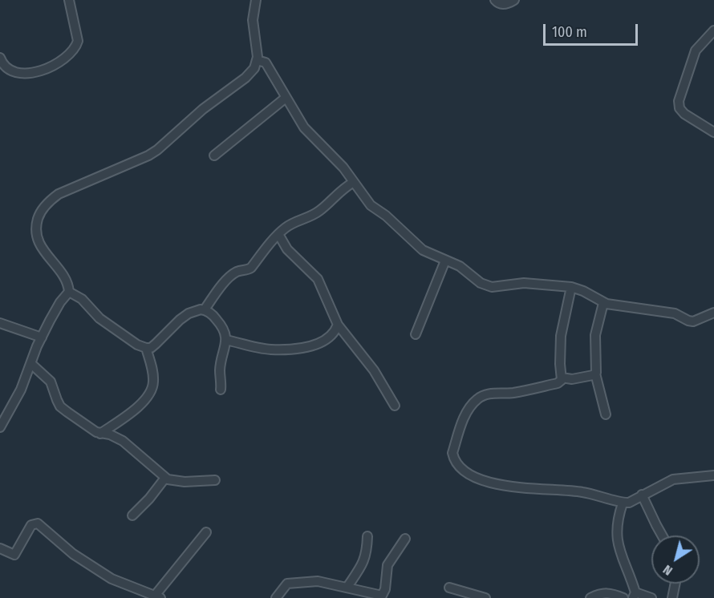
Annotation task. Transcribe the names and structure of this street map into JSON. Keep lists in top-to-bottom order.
{
  "scale_bar": "100 m",
  "north": "bottom left"
}
